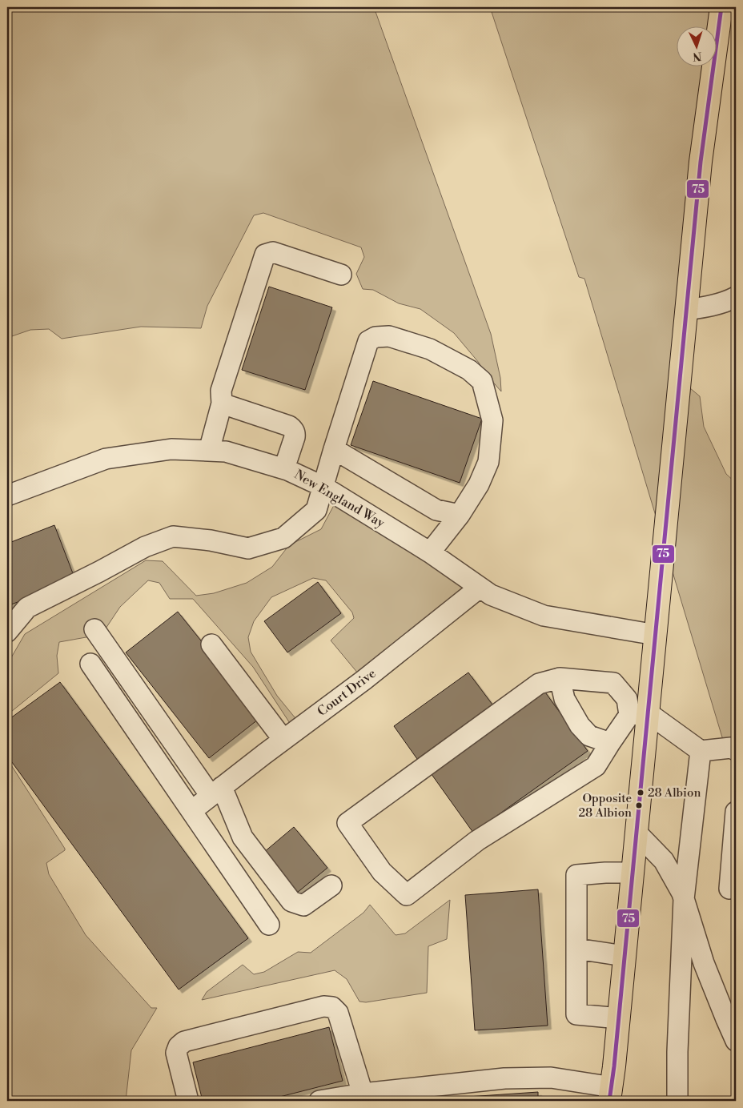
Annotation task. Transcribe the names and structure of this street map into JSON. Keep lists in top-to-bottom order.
{
  "streets": {
    "street": ["New England Way", "Court Drive"]
  },
  "crossings": [
    ["New England Way", "Court Drive"]
  ],
  "places": ["28 Albion", "Opposite 28 Albion"],
  "lines": ["transit line 75"],
  "north": "bottom"
}
